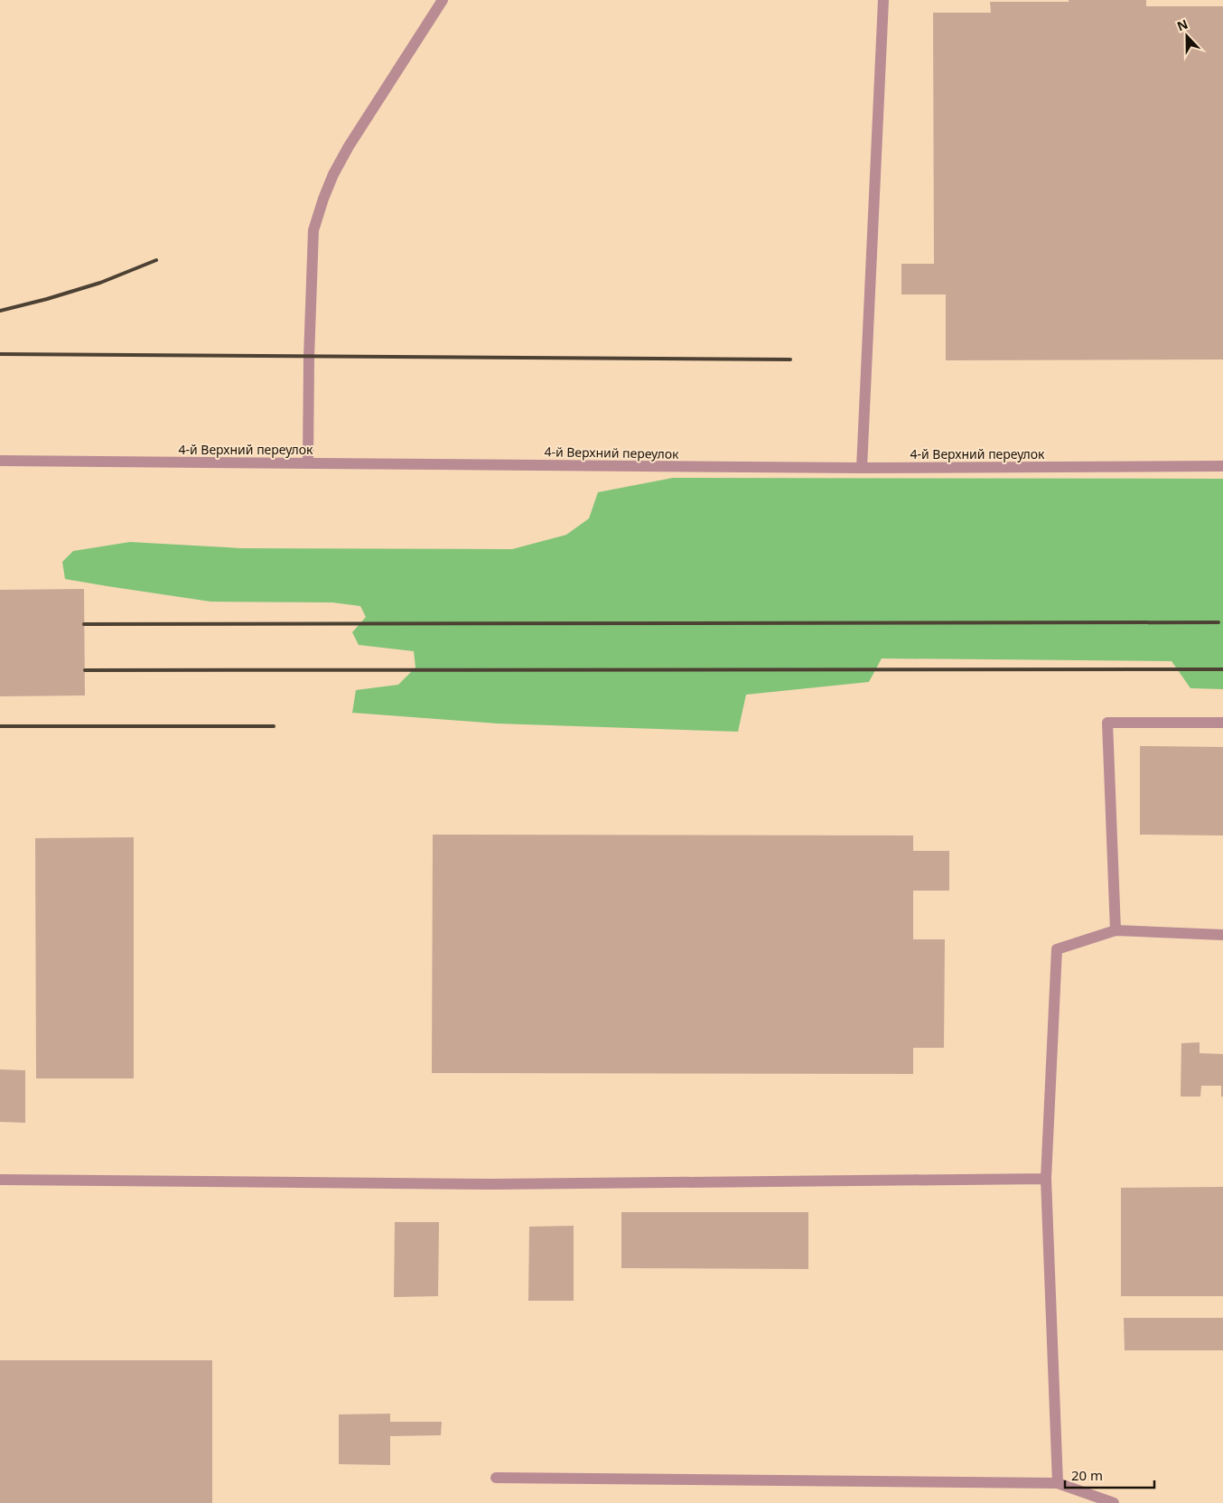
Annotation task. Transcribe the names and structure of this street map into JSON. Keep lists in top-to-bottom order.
{
  "streets": {
    "street": ["4-й Верхний переулок"]
  },
  "scale_bar": "20 m",
  "north": "top"
}
